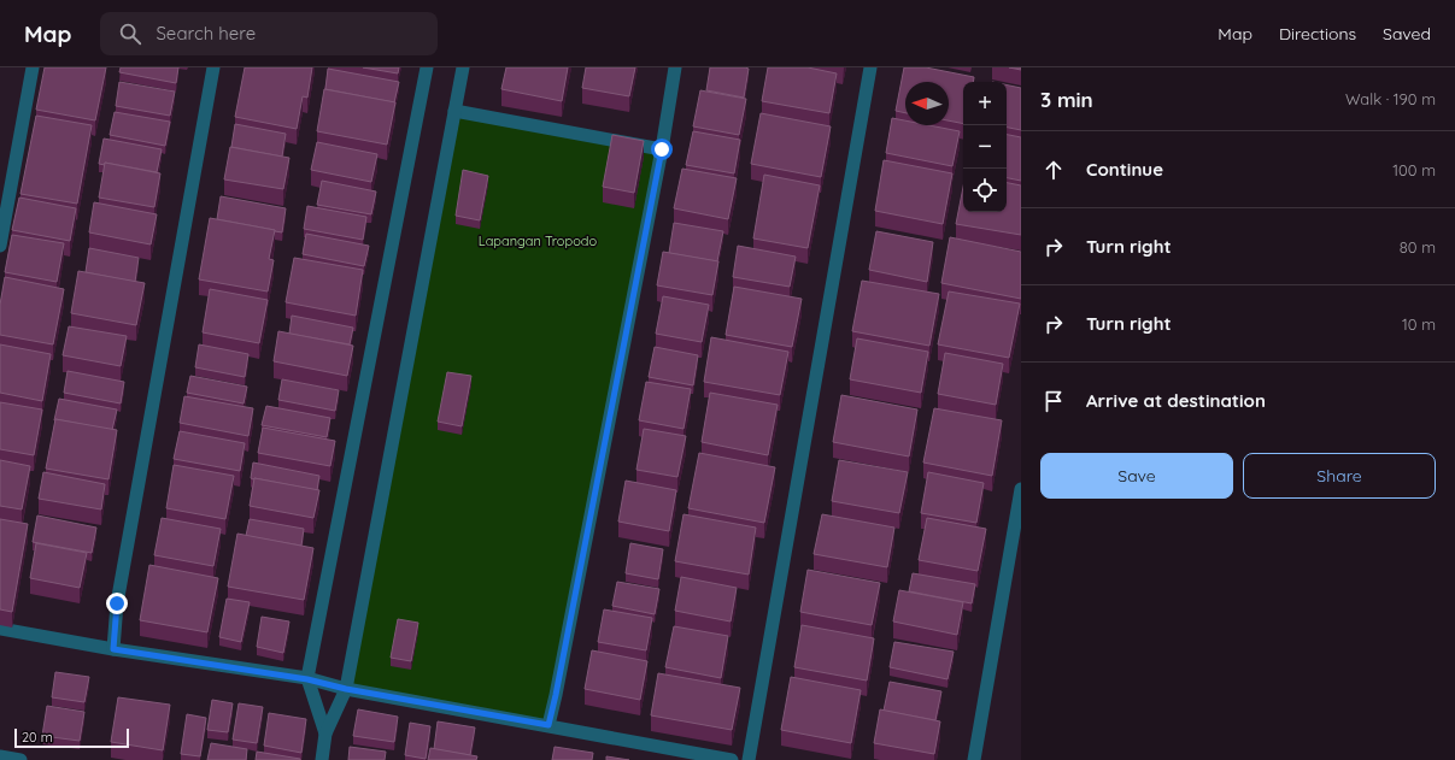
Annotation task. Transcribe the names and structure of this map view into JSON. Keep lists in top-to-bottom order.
{
  "parks": ["Lapangan Tropodo"],
  "scale_bar": "20 m",
  "north": "left",
  "page": {
    "header": "Map",
    "search": "Search here",
    "nav": ["Map", "Directions", "Saved"],
    "heading": ["3 min", "Walk · 190 m"],
    "map_buttons": ["+", "−"],
    "list": [
      ["Continue", "100 m"],
      ["Turn right", "80 m"],
      ["Turn right", "10 m"],
      "Arrive at destination"
    ],
    "buttons": ["Save", "Share"],
    "scale": "20 m"
  }
}
